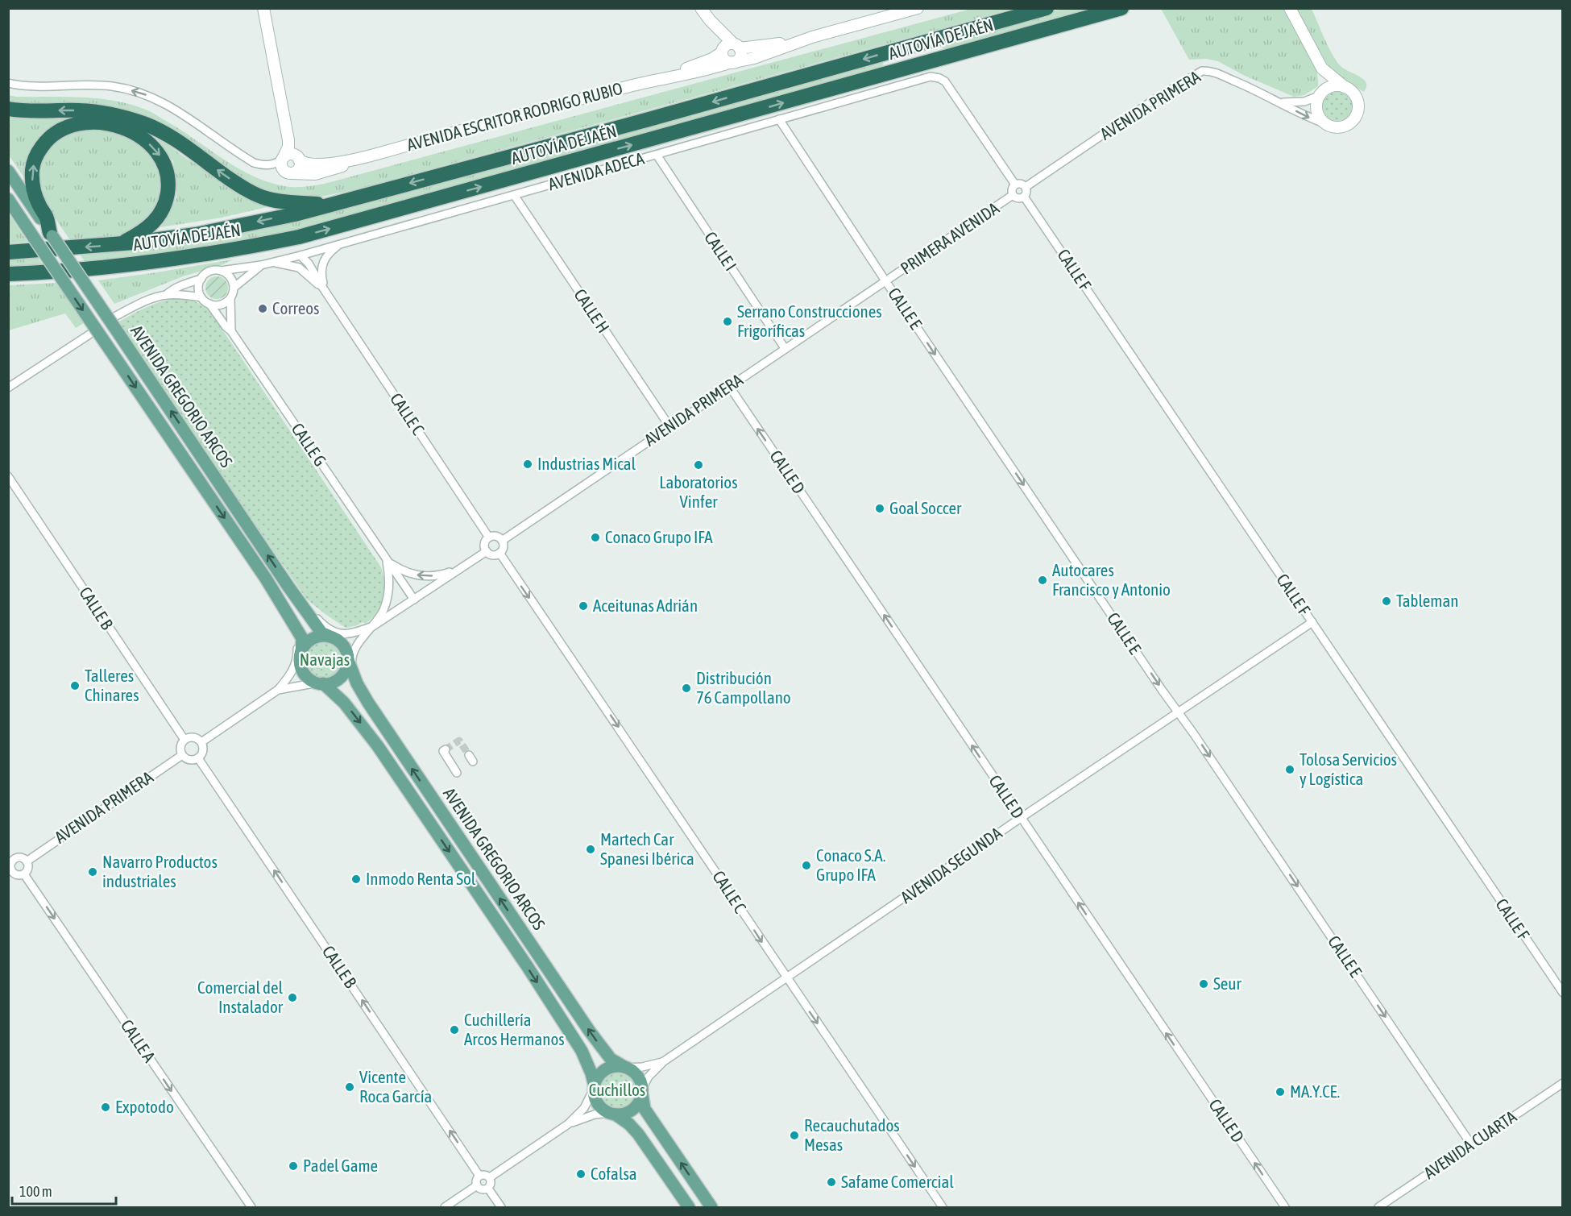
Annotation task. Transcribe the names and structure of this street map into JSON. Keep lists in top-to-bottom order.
{
  "streets": {
    "highway": ["AUTOVÍA DE JAÉN"],
    "main road": ["AVENIDA GREGORIO ARCOS"],
    "street": [
      "AVENIDA PRIMERA",
      "AVENIDA ESCRITOR RODRIGO RUBIO",
      "AVENIDA ADECA",
      "PRIMERA AVENIDA",
      "CALLE I",
      "CALLE F",
      "CALLE E",
      "CALLE H",
      "CALLE C",
      "CALLE G",
      "CALLE D",
      "CALLE B",
      "AVENIDA SEGUNDA",
      "CALLE A",
      "AVENIDA CUARTA"
    ]
  },
  "crossings": [
    ["AVENIDA PRIMERA", "AVENIDA ADECA"],
    ["AVENIDA PRIMERA", "PRIMERA AVENIDA"],
    ["AVENIDA PRIMERA", "CALLE I"],
    ["AVENIDA PRIMERA", "CALLE F"],
    ["AVENIDA PRIMERA", "CALLE E"],
    ["AVENIDA PRIMERA", "CALLE H"],
    ["AVENIDA PRIMERA", "CALLE C"],
    ["AVENIDA PRIMERA", "CALLE D"],
    ["AVENIDA PRIMERA", "CALLE B"],
    ["AVENIDA PRIMERA", "CALLE A"],
    ["AVENIDA ADECA", "PRIMERA AVENIDA"],
    ["AVENIDA ADECA", "CALLE I"],
    ["AVENIDA ADECA", "CALLE F"],
    ["AVENIDA ADECA", "CALLE E"],
    ["AVENIDA ADECA", "CALLE H"],
    ["AVENIDA ADECA", "CALLE C"],
    ["AVENIDA ADECA", "CALLE G"],
    ["PRIMERA AVENIDA", "CALLE F"],
    ["PRIMERA AVENIDA", "CALLE E"],
    ["CALLE F", "AVENIDA SEGUNDA"],
    ["CALLE E", "AVENIDA SEGUNDA"],
    ["CALLE E", "AVENIDA CUARTA"],
    ["AVENIDA GREGORIO ARCOS", "AVENIDA SEGUNDA"],
    ["CALLE C", "AVENIDA SEGUNDA"],
    ["CALLE D", "AVENIDA SEGUNDA"]
  ],
  "one_way": [
    "CALLE E",
    "CALLE C",
    "CALLE D",
    "CALLE B",
    "CALLE A"
  ],
  "parks": ["Navajas", "Cuchillos"],
  "places": [
    "Correos",
    "Serrano Construcciones Frigoríficas",
    "Industrias Mical",
    "Laboratorios Vinfer",
    "Goal Soccer",
    "Conaco Grupo IFA",
    "Autocares Francisco y Antonio",
    "Tableman",
    "Aceitunas Adrián",
    "Talleres Chinares",
    "Distribución 76 Campollano",
    "Tolosa Servicios y Logística",
    "Martech Car Spanesi Ibérica",
    "Conaco S.A. Grupo IFA",
    "Navarro Productos industriales",
    "Inmodo Renta Sol",
    "Seur",
    "Comercial del Instalador",
    "Cuchillería Arcos Hermanos",
    "Vicente Roca García",
    "MA.Y.CE.",
    "Expotodo",
    "Recauchutados Mesas",
    "Padel Game",
    "Cofalsa",
    "Safame Comercial"
  ],
  "scale_bar": "100 m"
}
